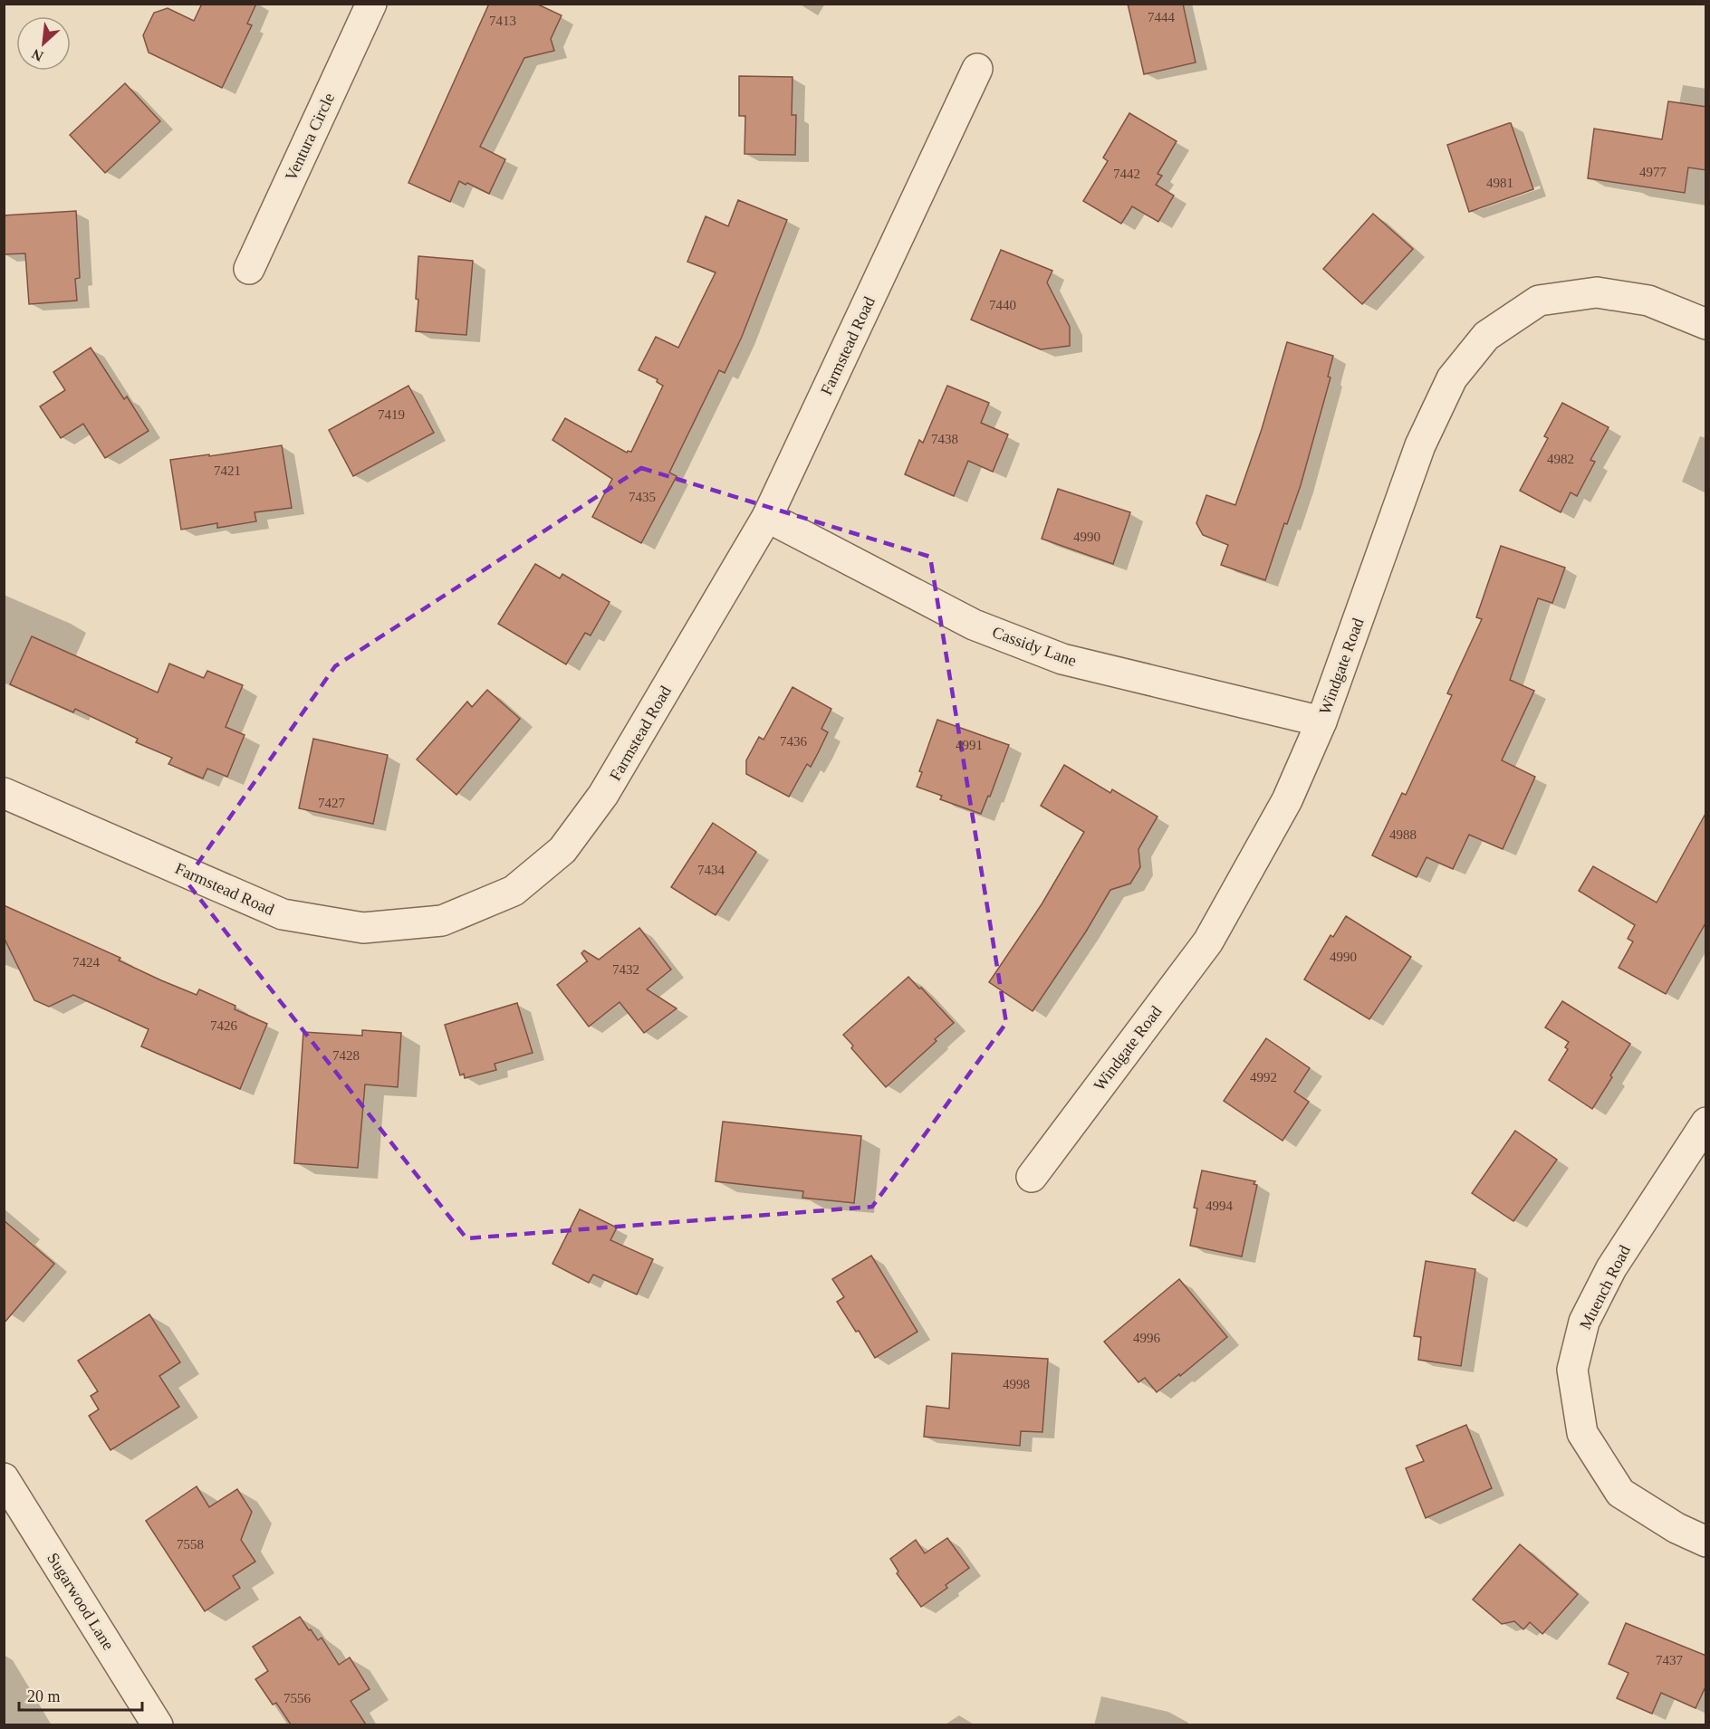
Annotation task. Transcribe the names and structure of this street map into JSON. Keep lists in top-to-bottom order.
{
  "streets": {
    "street": [
      "Ventura Circle",
      "Farmstead Road",
      "Cassidy Lane",
      "Windgate Road",
      "Muench Road",
      "Sugarwood Lane"
    ]
  },
  "crossings": [
    ["Farmstead Road", "Cassidy Lane"],
    ["Cassidy Lane", "Windgate Road"]
  ],
  "house_numbers": [
    "7444",
    "7413",
    "4977",
    "7442",
    "4981",
    "7440",
    "7419",
    "7438",
    "4982",
    "7421",
    "7435",
    "4990",
    "7436",
    "4991",
    "7427",
    "4988",
    "7434",
    "4990",
    "7424",
    "7432",
    "7426",
    "7428",
    "4992",
    "4994",
    "4996",
    "4998",
    "7558",
    "7437",
    "7556"
  ],
  "scale_bar": "20 m",
  "north": "bottom left"
}
